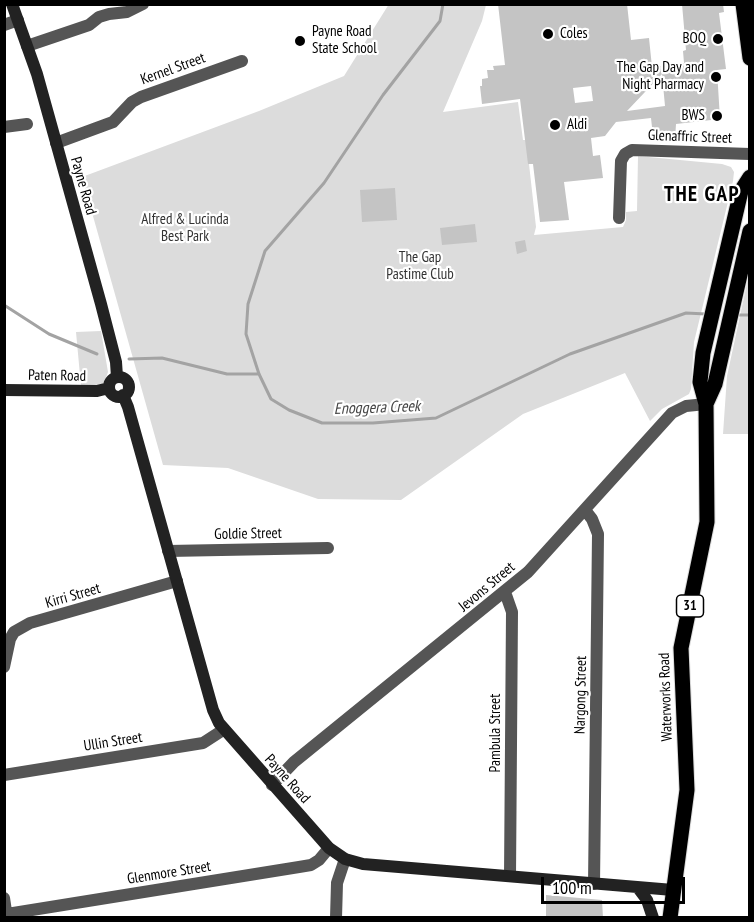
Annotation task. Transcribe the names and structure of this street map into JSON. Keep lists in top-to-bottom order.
{
  "streets": {
    "main road": [
      "Payne Road",
      "Paten Road",
      "31",
      "Waterworks Road"
    ],
    "street": [
      "Kernel Street",
      "Glenaffric Street",
      "Goldie Street",
      "Jevons Street",
      "Kirri Street",
      "Nargong Street",
      "Pambula Street",
      "Ullin Street",
      "Glenmore Street"
    ]
  },
  "crossings": [
    ["Kernel Street", "Payne Road"],
    ["Payne Road", "Paten Road"],
    ["Payne Road", "Goldie Street"],
    ["Payne Road", "Jevons Street"],
    ["Payne Road", "Kirri Street"],
    ["Payne Road", "Nargong Street"],
    ["Payne Road", "Waterworks Road"],
    ["Payne Road", "Pambula Street"],
    ["Payne Road", "Ullin Street"],
    ["Payne Road", "Glenmore Street"],
    ["Jevons Street", "Nargong Street"],
    ["Jevons Street", "Waterworks Road"],
    ["Jevons Street", "Pambula Street"]
  ],
  "districts": ["THE GAP"],
  "water": ["Enoggera Creek"],
  "parks": ["Alfred & Lucinda Best Park", "The Gap Pastime Club"],
  "places": [
    "Coles",
    "BOQ",
    "Payne Road State School",
    "The Gap Day and Night Pharmacy",
    "BWS",
    "Aldi"
  ],
  "scale_bar": "100 m"
}
